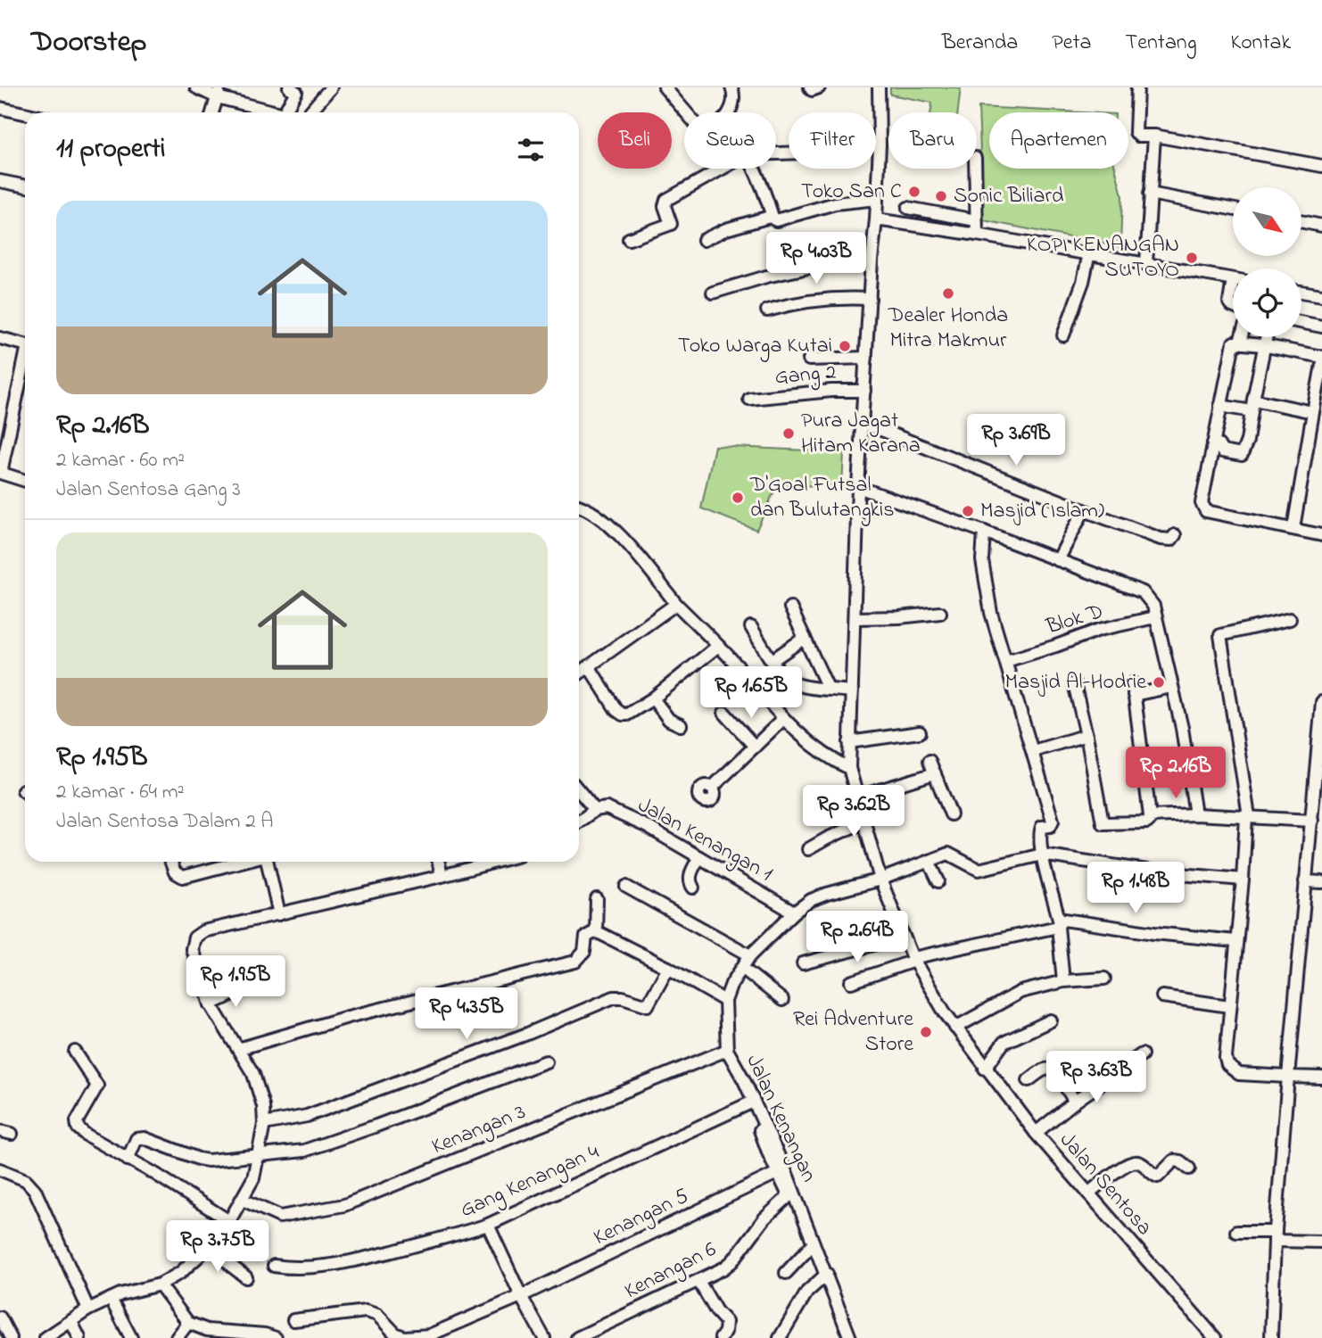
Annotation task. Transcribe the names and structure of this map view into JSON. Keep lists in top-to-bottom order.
{
  "streets": {
    "street": [
      "Gang 2",
      "Blok D",
      "Jalan Kenangan 1",
      "Jalan Kenangan",
      "Kenangan 3",
      "Gang Kenangan 4",
      "Jalan Sentosa",
      "Kenangan 5",
      "Kenangan 6"
    ]
  },
  "crossings": [
    ["Gang 2", "Jalan Sentosa"],
    ["Jalan Kenangan 1", "Jalan Kenangan"],
    ["Jalan Kenangan", "Kenangan 3"],
    ["Jalan Kenangan", "Gang Kenangan 4"],
    ["Jalan Kenangan", "Jalan Sentosa"],
    ["Jalan Kenangan", "Kenangan 6"],
    ["Kenangan 5", "Kenangan 6"]
  ],
  "places": [
    "Toko San C",
    "Sonic Biliard",
    "KOPI KENANGAN SUTOYO",
    "Dealer Honda Mitra Makmur",
    "Toko Warga Kutai",
    "Pura Jagat Hitam Karana",
    "D'Goal Futsal dan Bulutangkis",
    "Masjid (Islam)",
    "Masjid Al-Hodrie",
    "Rei Adventure Store"
  ],
  "north": "bottom right",
  "page": {
    "header": "Doorstep",
    "nav": [
      "Beranda",
      "Peta",
      "Tentang",
      "Kontak"
    ],
    "chip": [
      "Beli",
      "Sewa",
      "Filter",
      "Baru",
      "Apartemen"
    ],
    "heading": "11 properti",
    "list": [
      {
        "name": "Rp 2.16B",
        "note": "2 kamar · 60 m² · Jalan Sentosa Gang 3"
      },
      {
        "name": "Rp 1.95B",
        "note": "2 kamar · 64 m² · Jalan Sentosa Dalam 2 A"
      }
    ],
    "price": [
      "Rp 4.03B",
      "Rp 3.69B",
      "Rp 1.65B",
      "Rp 2.16B",
      "Rp 3.62B",
      "Rp 1.48B",
      "Rp 2.64B",
      "Rp 1.95B",
      "Rp 4.35B",
      "Rp 3.63B",
      "Rp 3.75B"
    ]
  }
}
